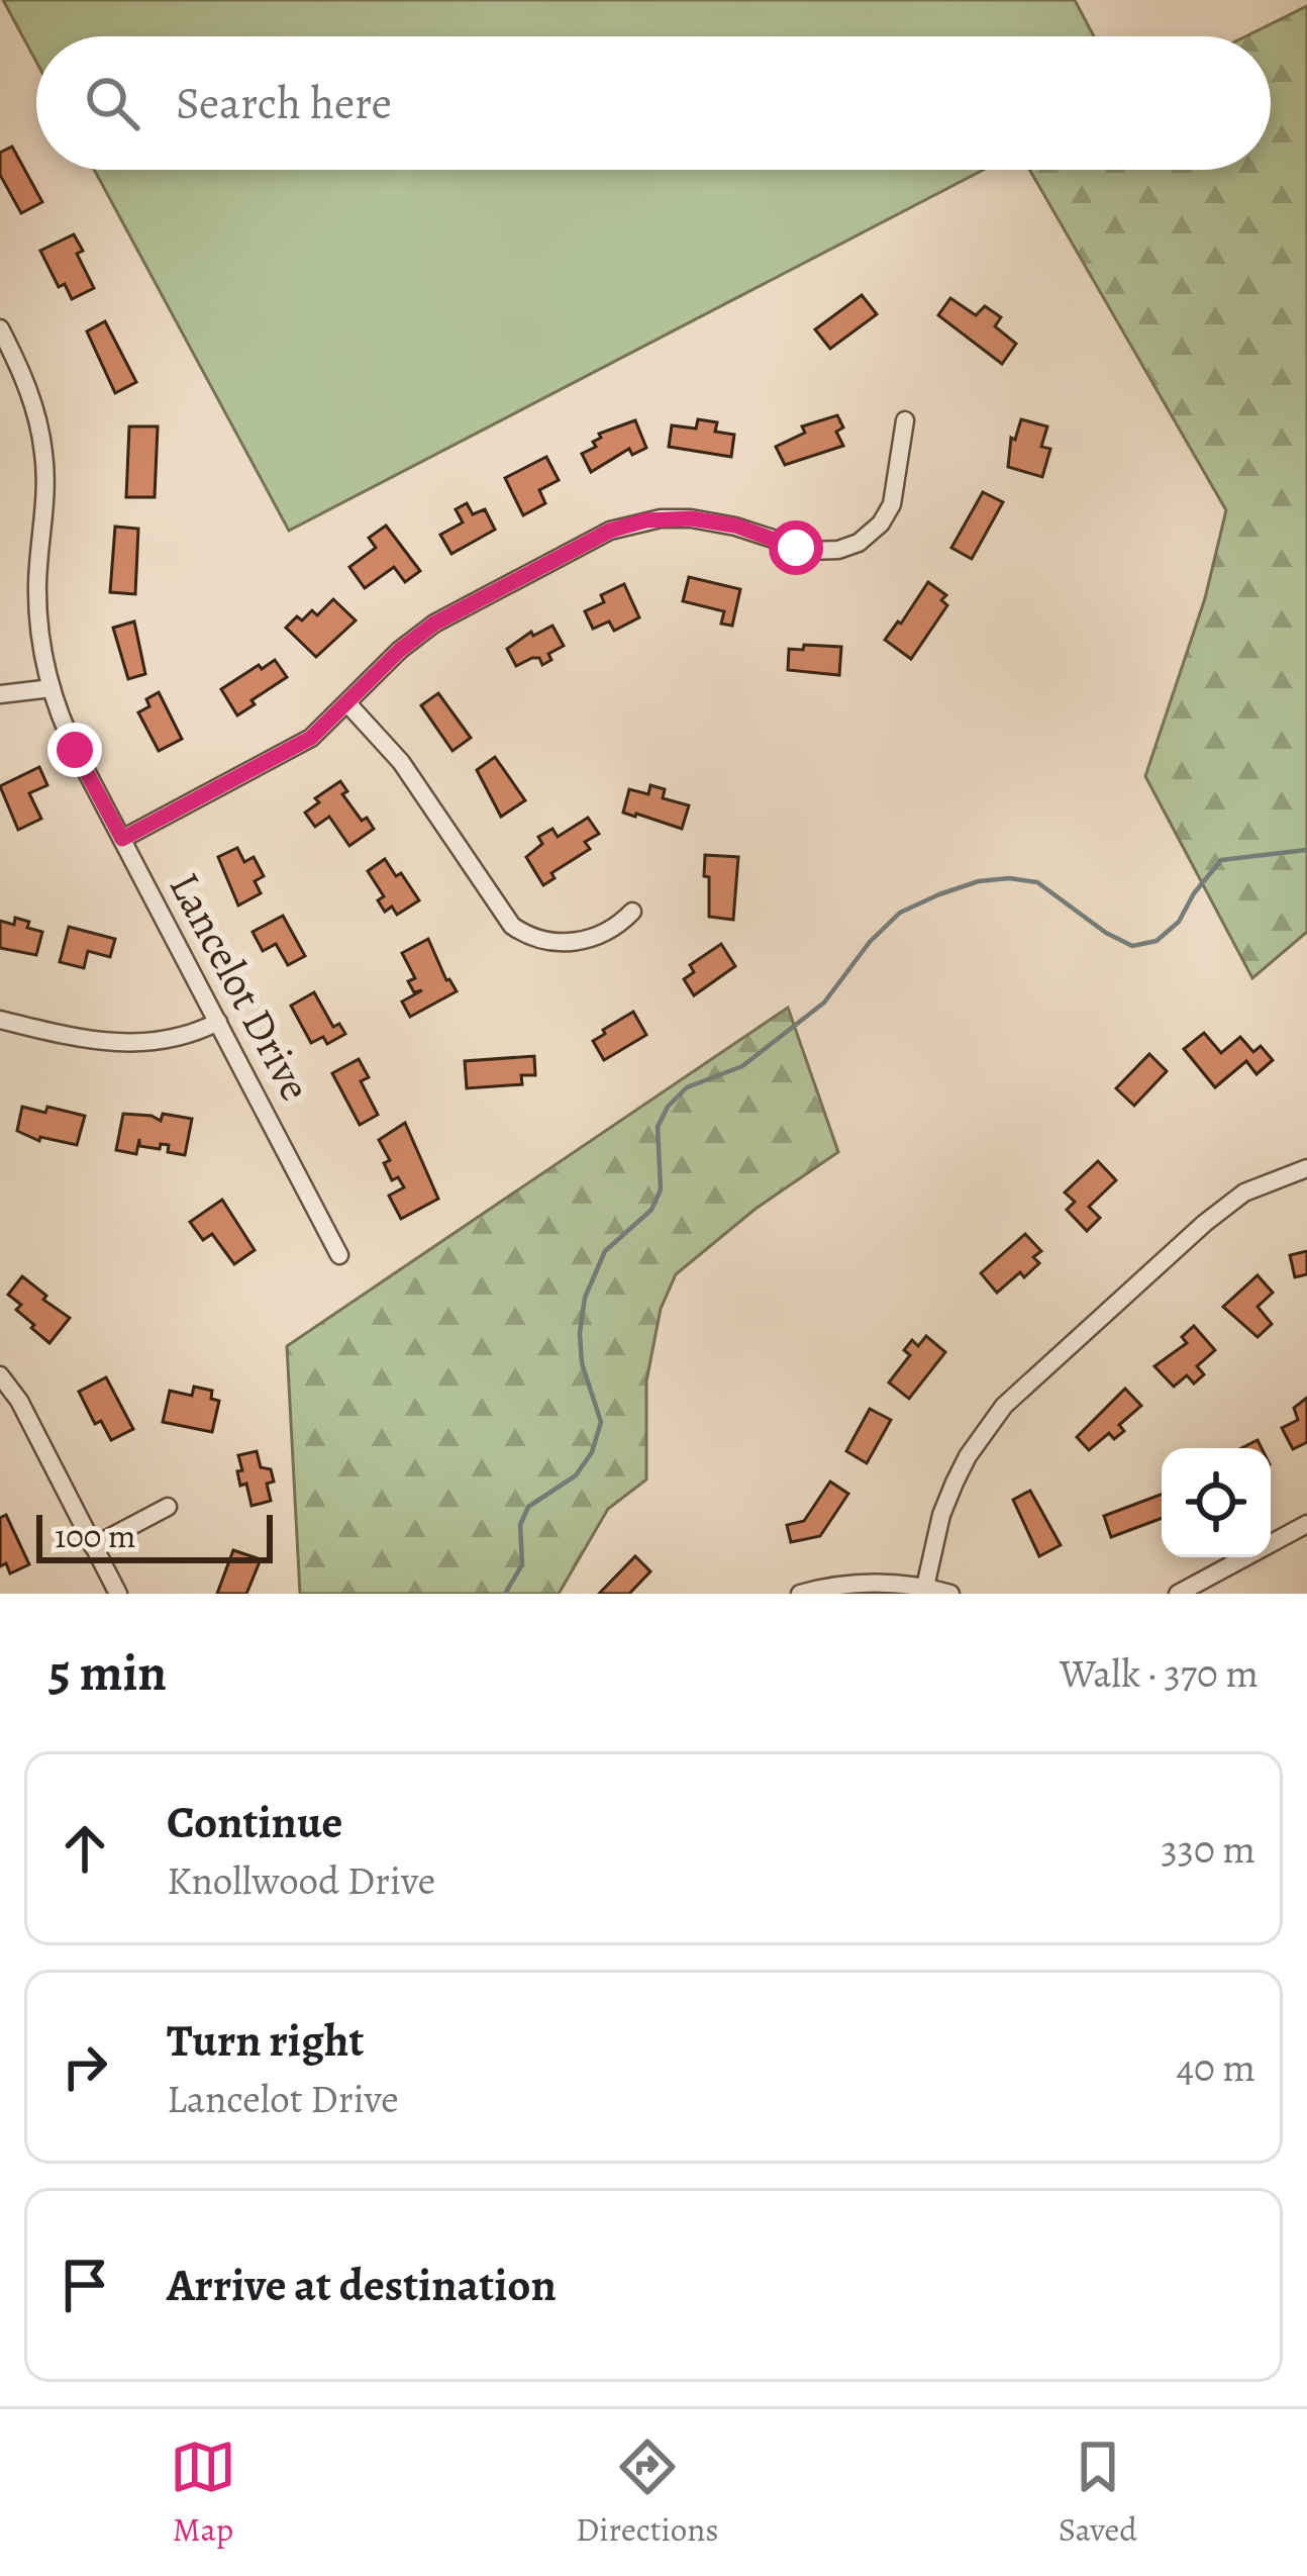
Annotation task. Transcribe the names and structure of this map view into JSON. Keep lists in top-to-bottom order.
{
  "streets": {
    "street": ["Lancelot Drive"]
  },
  "scale_bar": "100 m",
  "page": {
    "search": "Search here",
    "scale": "100 m",
    "heading": ["5 min", "Walk · 370 m"],
    "list": [
      ["Continue", "Knollwood Drive", "330 m"],
      ["Turn right", "Lancelot Drive", "40 m"],
      "Arrive at destination"
    ],
    "nav": ["Map", "Directions", "Saved"]
  }
}
